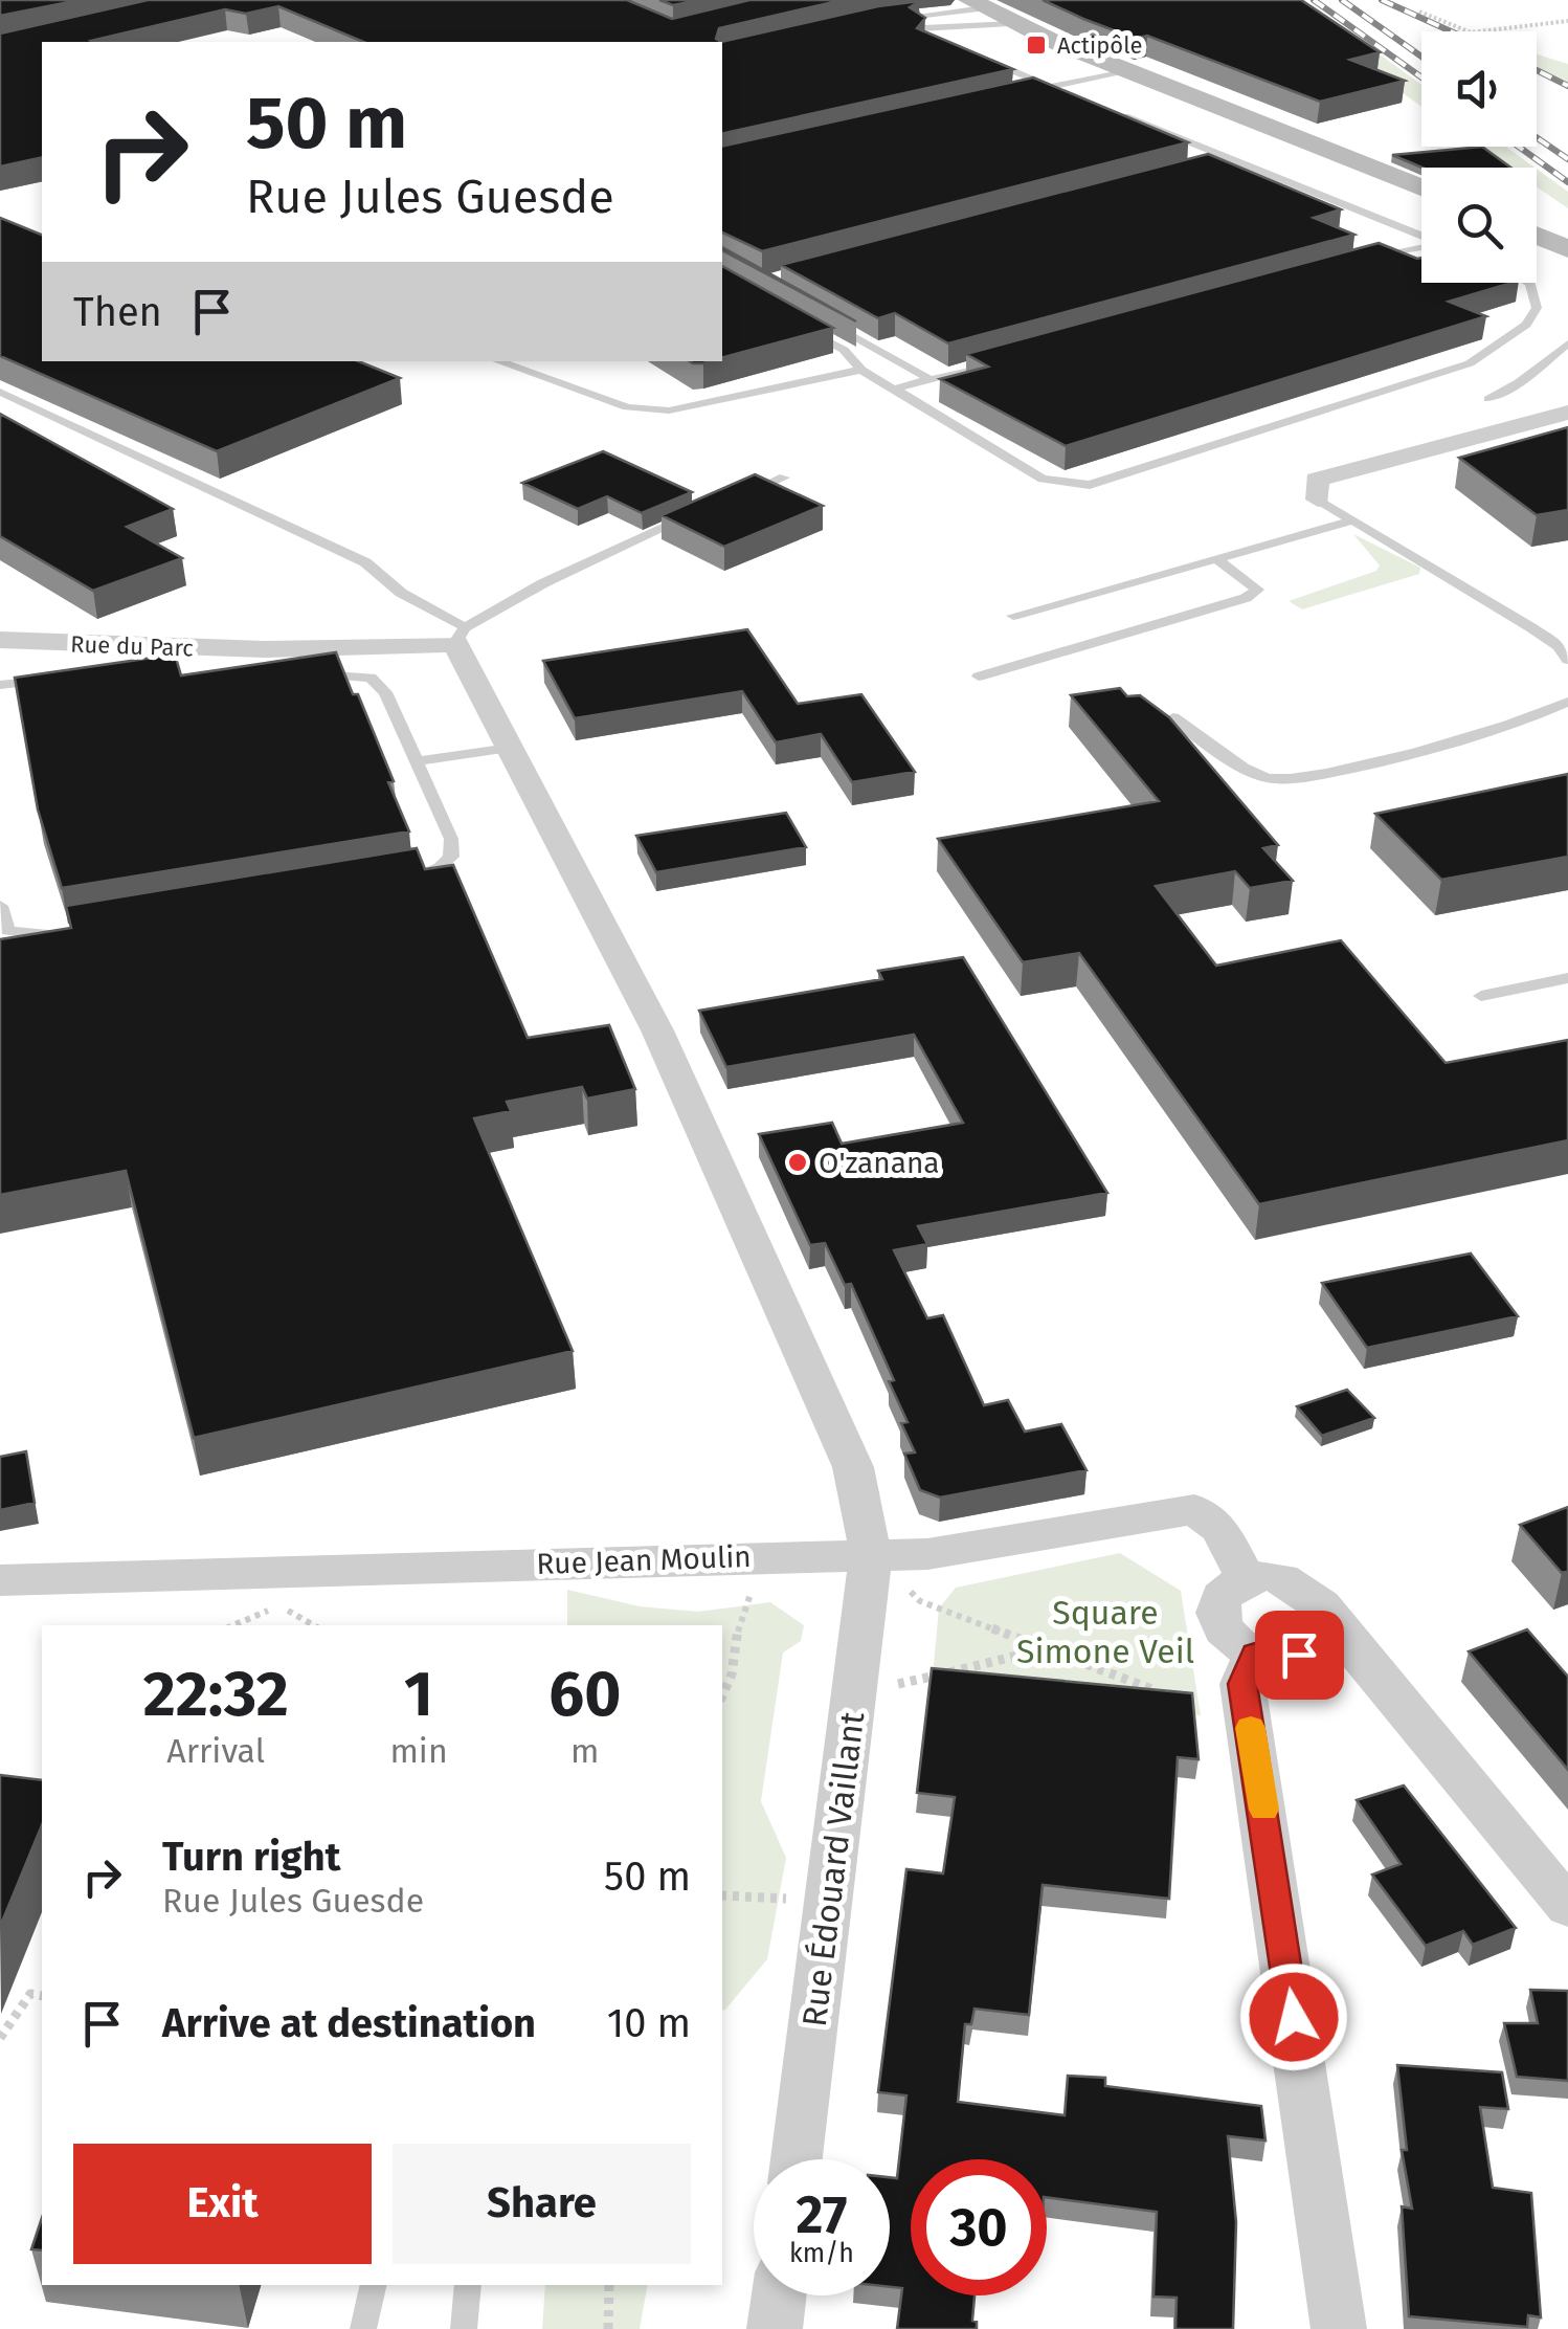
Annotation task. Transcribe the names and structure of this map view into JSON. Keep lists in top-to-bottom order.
{
  "streets": {
    "street": ["Rue du Parc", "Rue Jean Moulin", "Rue Édouard Vaillant"]
  },
  "crossings": [
    ["Rue du Parc", "Rue Édouard Vaillant"],
    ["Rue Jean Moulin", "Rue Édouard Vaillant"]
  ],
  "parks": ["Square Simone Veil"],
  "places": {
    "transit": ["Actipôle"],
    "other": ["O'zanana"]
  },
  "page": {
    "turn": ["50 m", "Rue Jules Guesde"],
    "then": "Then",
    "eta": [
      "22:32",
      "Arrival",
      "1",
      "min",
      "60",
      "m"
    ],
    "list": [
      {
        "name": "Turn right",
        "note": "Rue Jules Guesde",
        "value": "50 m"
      },
      {
        "name": "Arrive at destination",
        "value": "10 m"
      }
    ],
    "buttons": ["Exit", "Share"],
    "speed": "27 km/h",
    "limit": "30"
  }
}
